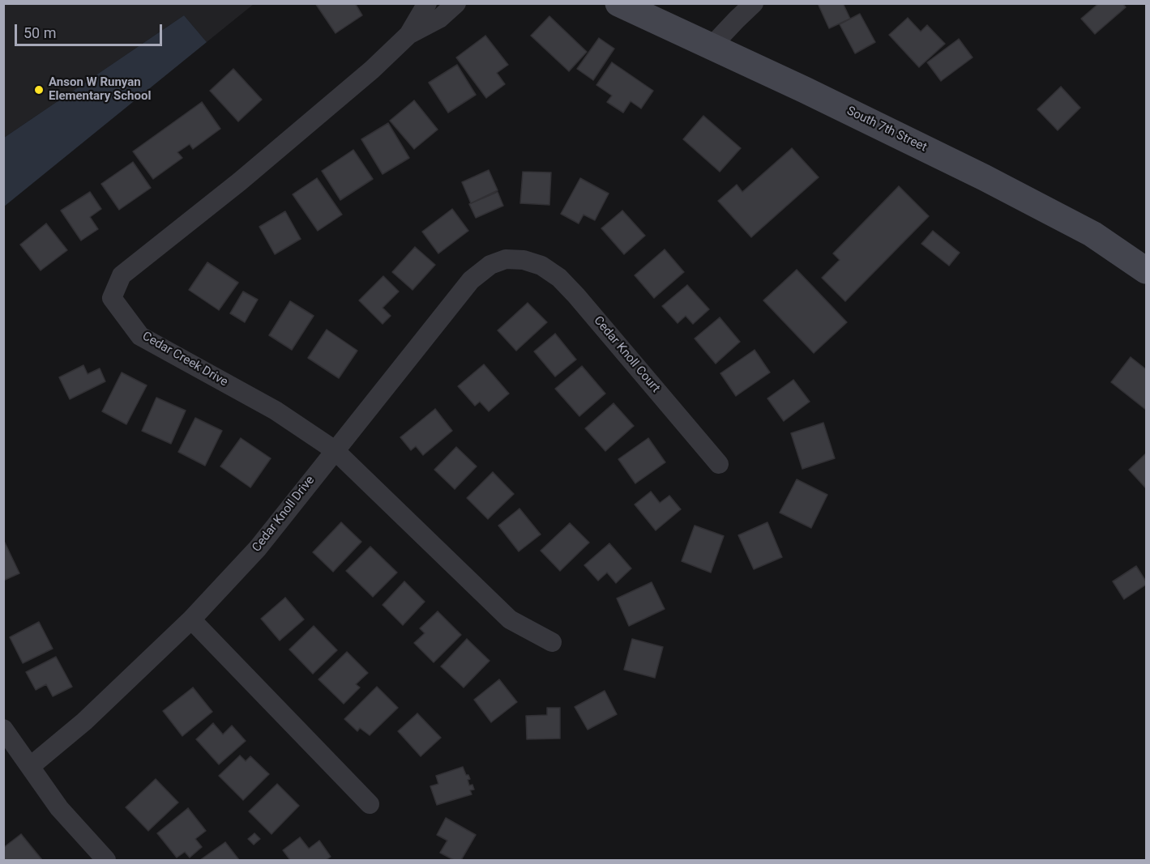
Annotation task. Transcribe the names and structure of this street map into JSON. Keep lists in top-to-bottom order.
{
  "streets": {
    "street": [
      "South 7th Street",
      "Cedar Knoll Court",
      "Cedar Creek Drive",
      "Cedar Knoll Drive"
    ]
  },
  "crossings": [
    ["Cedar Knoll Court", "Cedar Knoll Drive"],
    ["Cedar Creek Drive", "Cedar Knoll Drive"]
  ],
  "places": ["Anson W Runyan Elementary School"],
  "scale_bar": "50 m"
}
